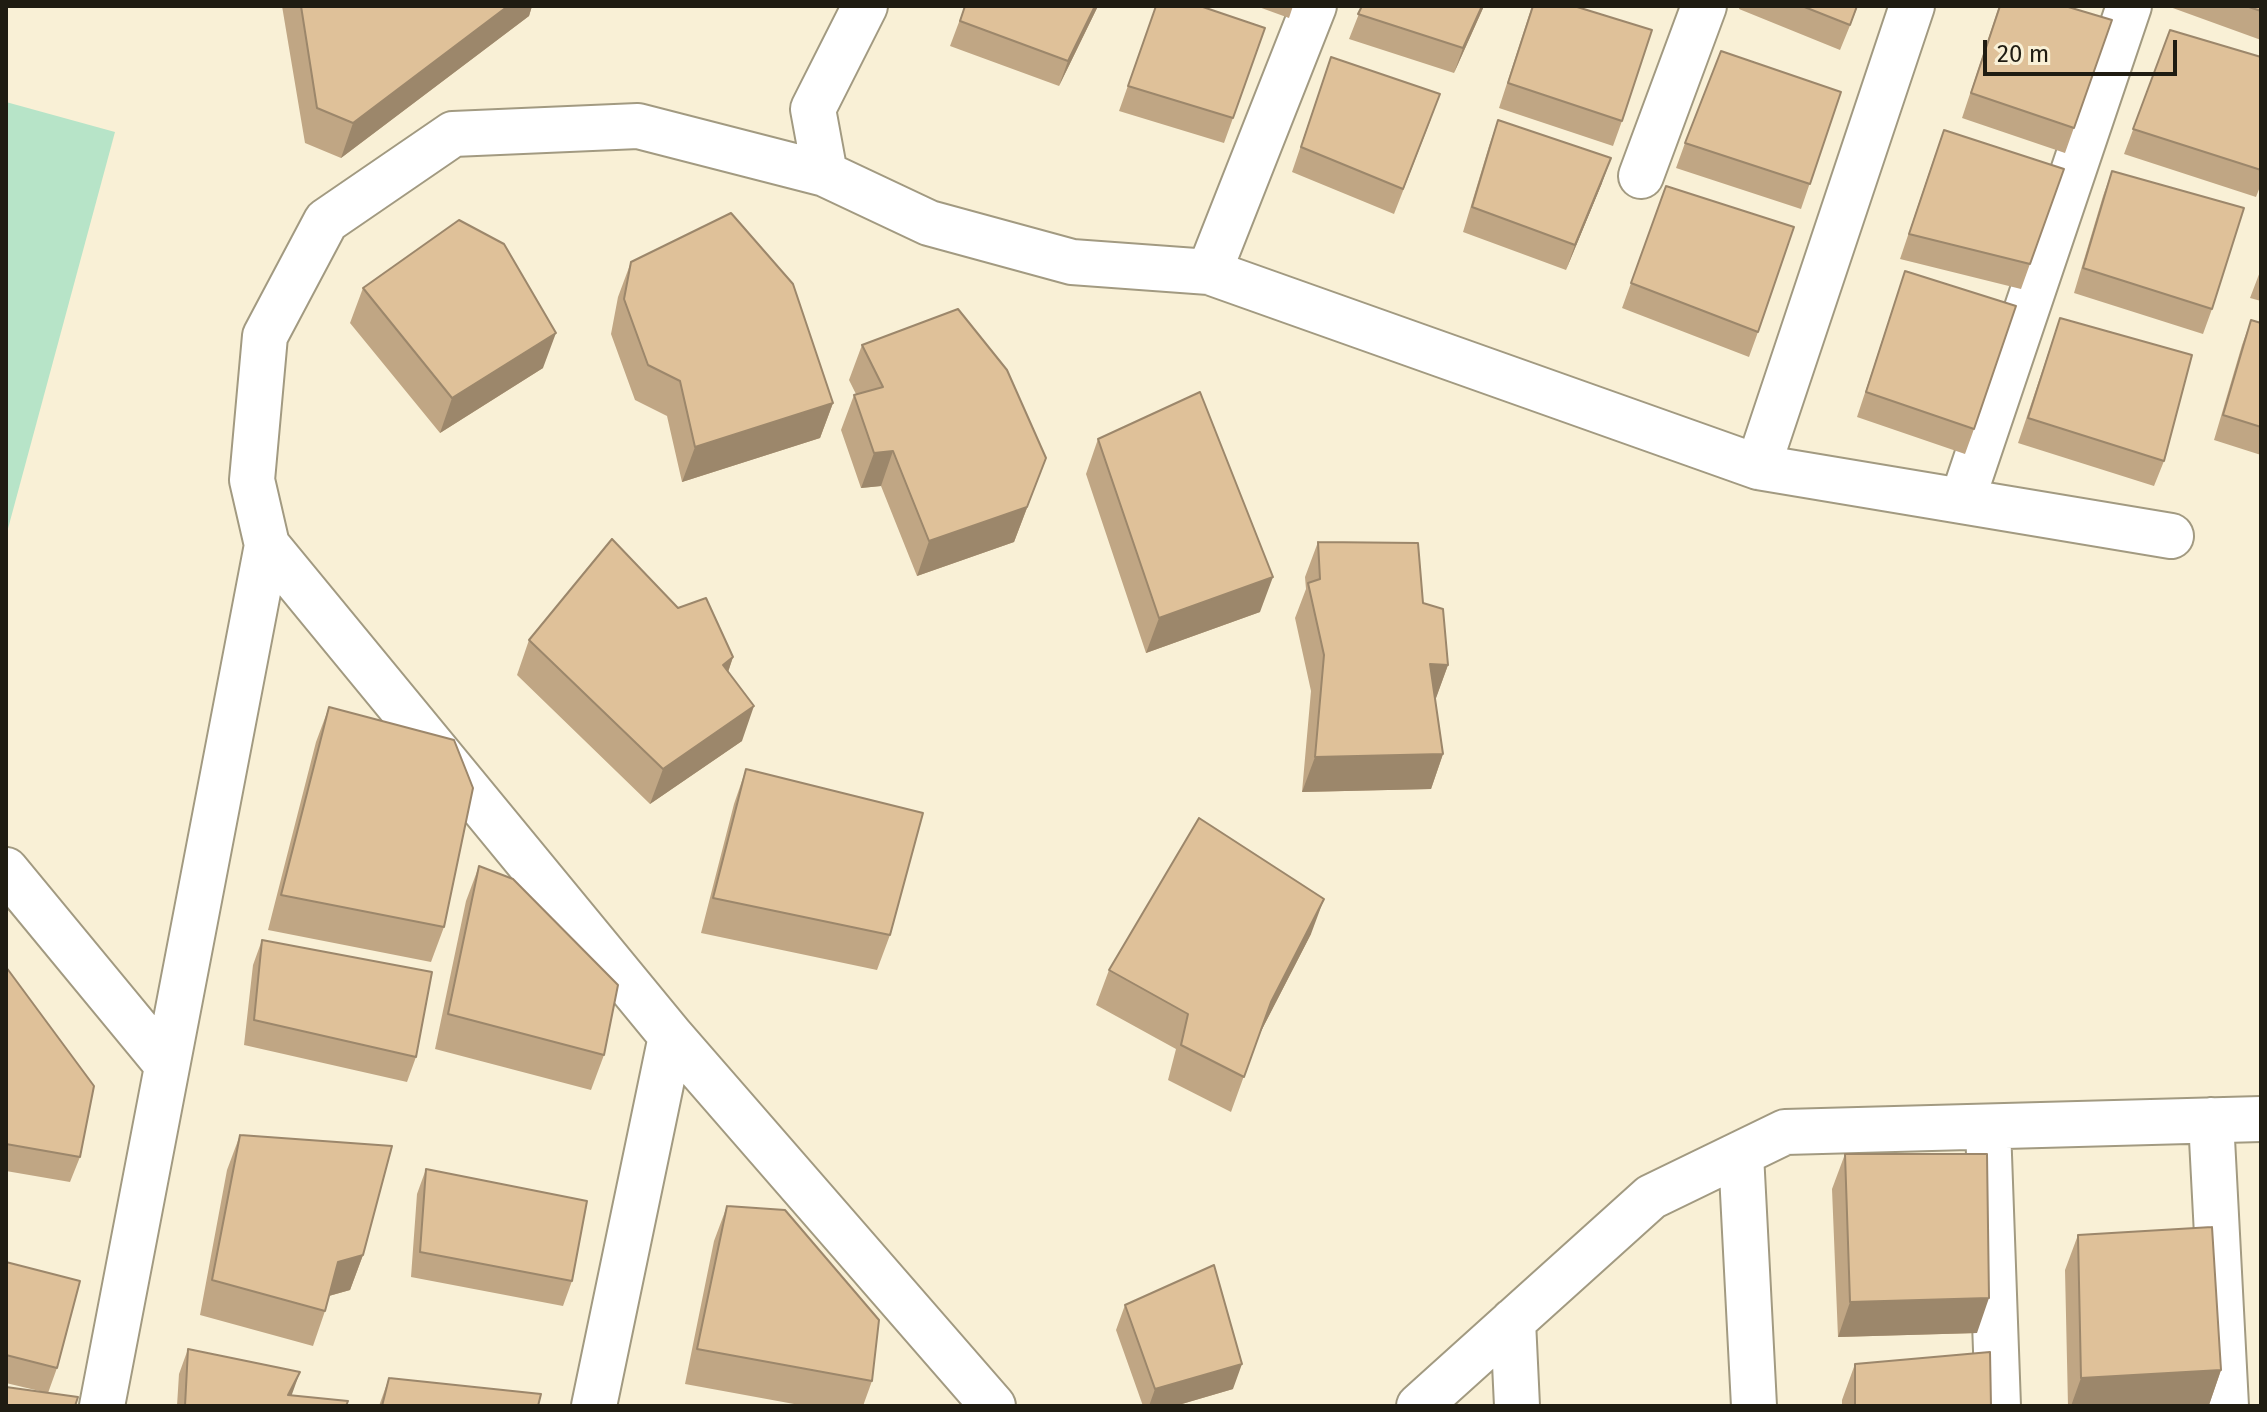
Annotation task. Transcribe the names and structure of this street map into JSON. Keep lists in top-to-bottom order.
{
  "scale_bar": "20 m"
}
